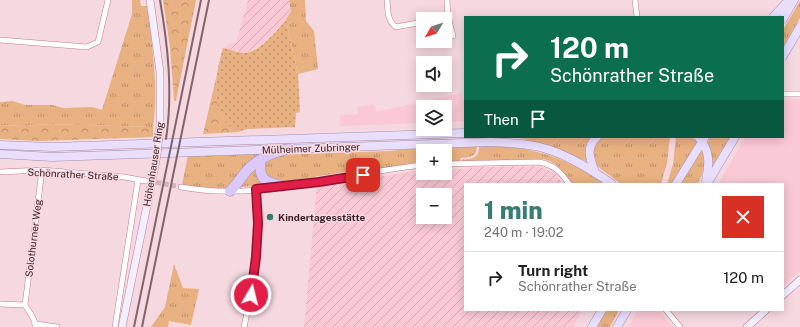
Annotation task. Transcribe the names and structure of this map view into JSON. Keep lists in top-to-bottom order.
{
  "streets": {
    "main road": ["Mülheimer Zubringer"],
    "street": ["Höhenhauser Ring", "Schönrather Straße", "Solothurner Weg"]
  },
  "crossings": [
    ["Höhenhauser Ring", "Schönrather Straße"],
    ["Schönrather Straße", "Solothurner Weg"]
  ],
  "places": ["Kindertagesstätte"],
  "north": "bottom left",
  "page": {
    "map_buttons": ["+", "−"],
    "turn": ["120 m", "Schönrather Straße"],
    "then": "Then",
    "heading": ["1 min", "240 m · 19:02"],
    "list": [
      {
        "name": "Turn right",
        "note": "Schönrather Straße",
        "value": "120 m"
      }
    ]
  }
}
